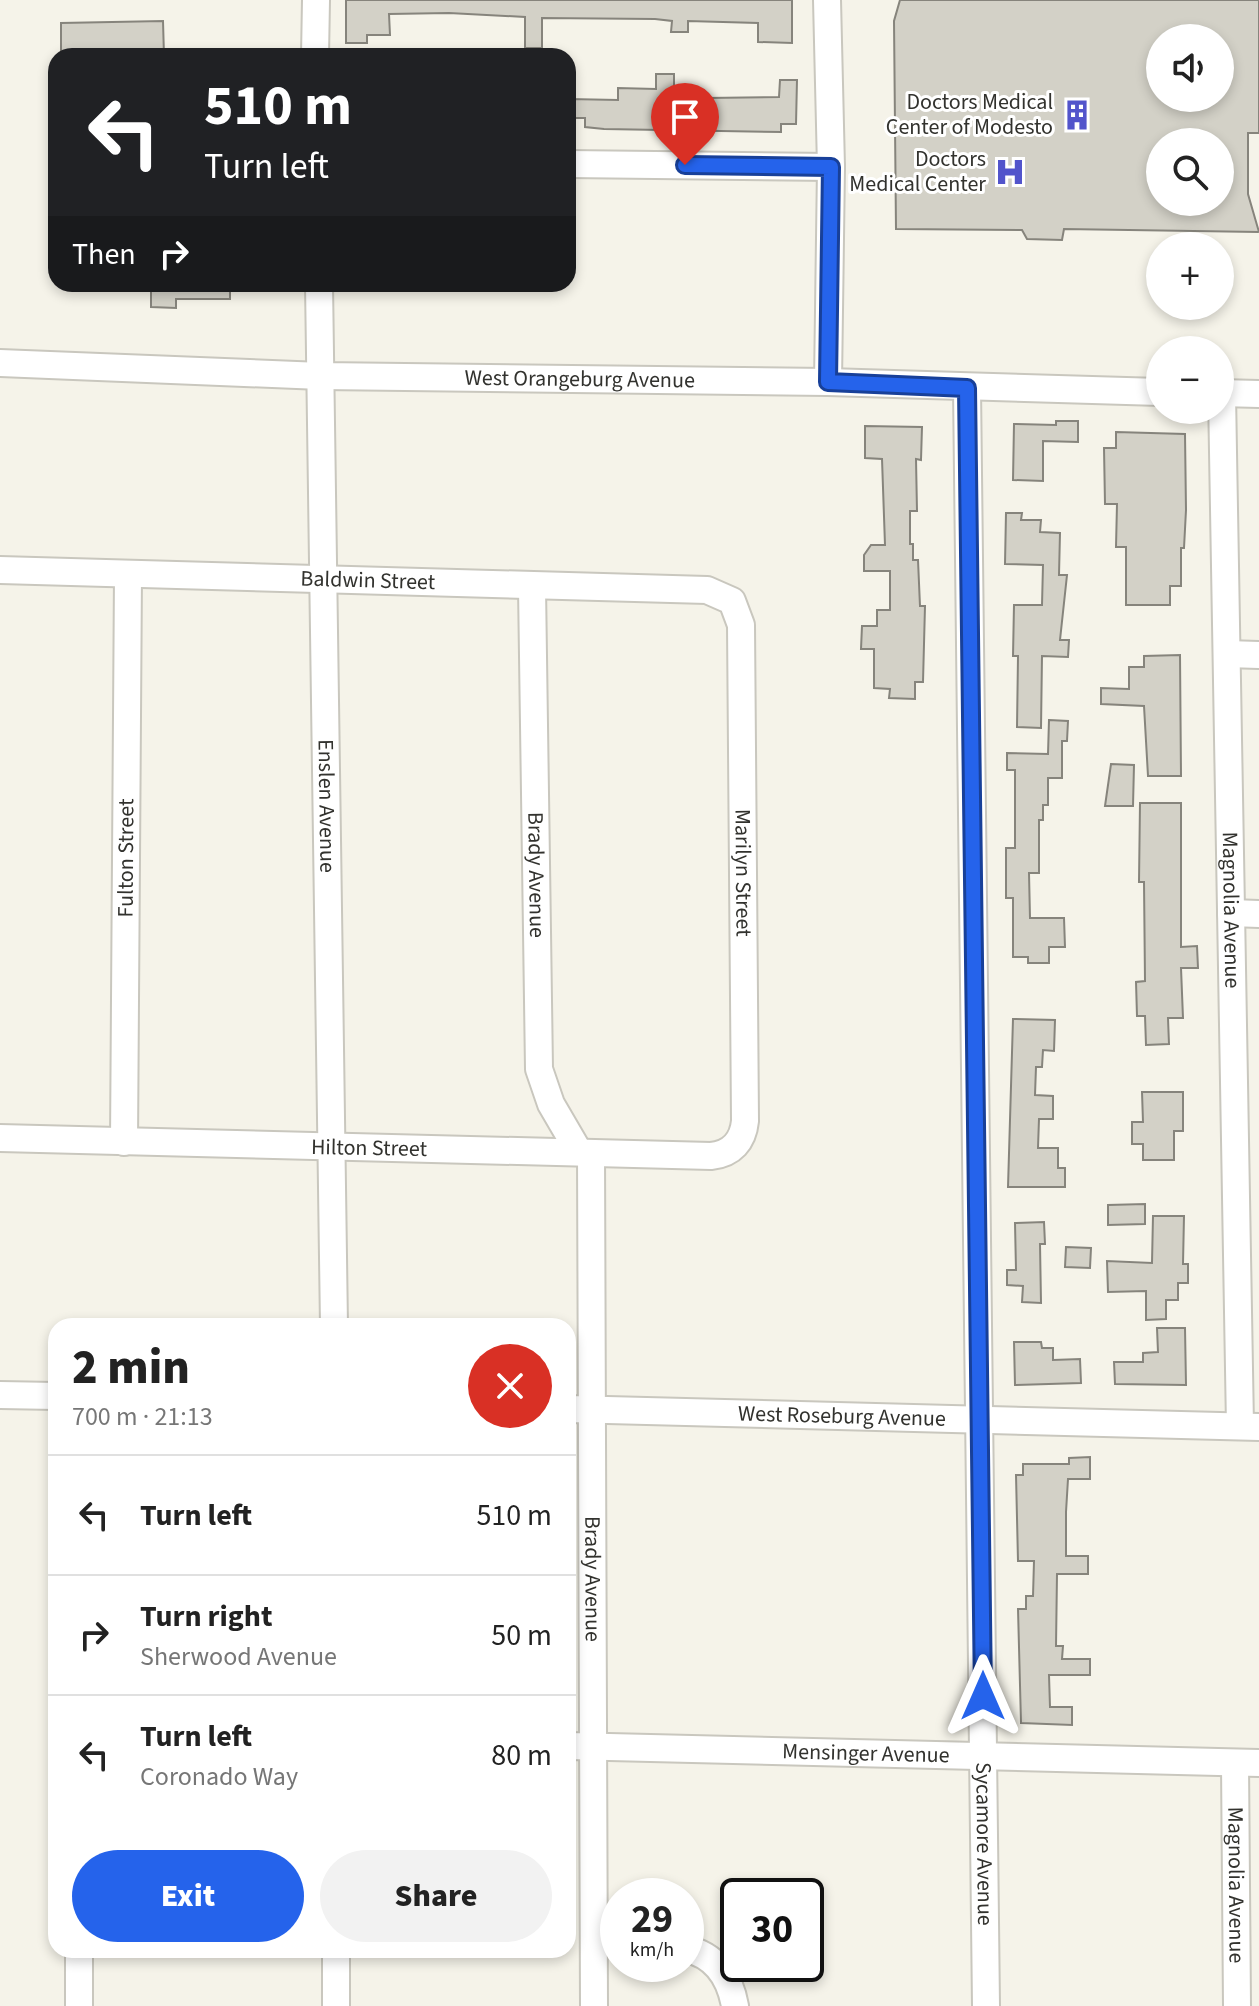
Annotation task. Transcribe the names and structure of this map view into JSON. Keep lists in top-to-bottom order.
{
  "streets": {
    "street": [
      "West Orangeburg Avenue",
      "Baldwin Street",
      "Enslen Avenue",
      "Fulton Street",
      "Marilyn Street",
      "Brady Avenue",
      "Magnolia Avenue",
      "Hilton Street",
      "West Roseburg Avenue",
      "Mensinger Avenue",
      "Sycamore Avenue"
    ]
  },
  "crossings": [
    ["West Orangeburg Avenue", "Enslen Avenue"],
    ["West Orangeburg Avenue", "Sycamore Avenue"],
    ["Baldwin Street", "Enslen Avenue"],
    ["Baldwin Street", "Fulton Street"],
    ["Baldwin Street", "Marilyn Street"],
    ["Baldwin Street", "Brady Avenue"],
    ["Enslen Avenue", "Hilton Street"],
    ["Fulton Street", "Hilton Street"],
    ["Marilyn Street", "Hilton Street"],
    ["Brady Avenue", "Hilton Street"],
    ["Brady Avenue", "West Roseburg Avenue"],
    ["Brady Avenue", "Mensinger Avenue"],
    ["Magnolia Avenue", "West Roseburg Avenue"],
    ["Magnolia Avenue", "Mensinger Avenue"],
    ["West Roseburg Avenue", "Sycamore Avenue"],
    ["Mensinger Avenue", "Sycamore Avenue"]
  ],
  "places": {
    "building": ["Doctors Medical Center of Modesto"],
    "hospital": ["Doctors Medical Center"]
  },
  "page": {
    "map_buttons": ["+", "−"],
    "turn": ["510 m", "Turn left"],
    "then": "Then",
    "heading": ["2 min", "700 m · 21:13"],
    "list": [
      {
        "name": "Turn left",
        "value": "510 m"
      },
      {
        "name": "Turn right",
        "note": "Sherwood Avenue",
        "value": "50 m"
      },
      {
        "name": "Turn left",
        "note": "Coronado Way",
        "value": "80 m"
      }
    ],
    "buttons": ["Exit", "Share"],
    "speed": "29 km/h",
    "limit": "30"
  }
}
